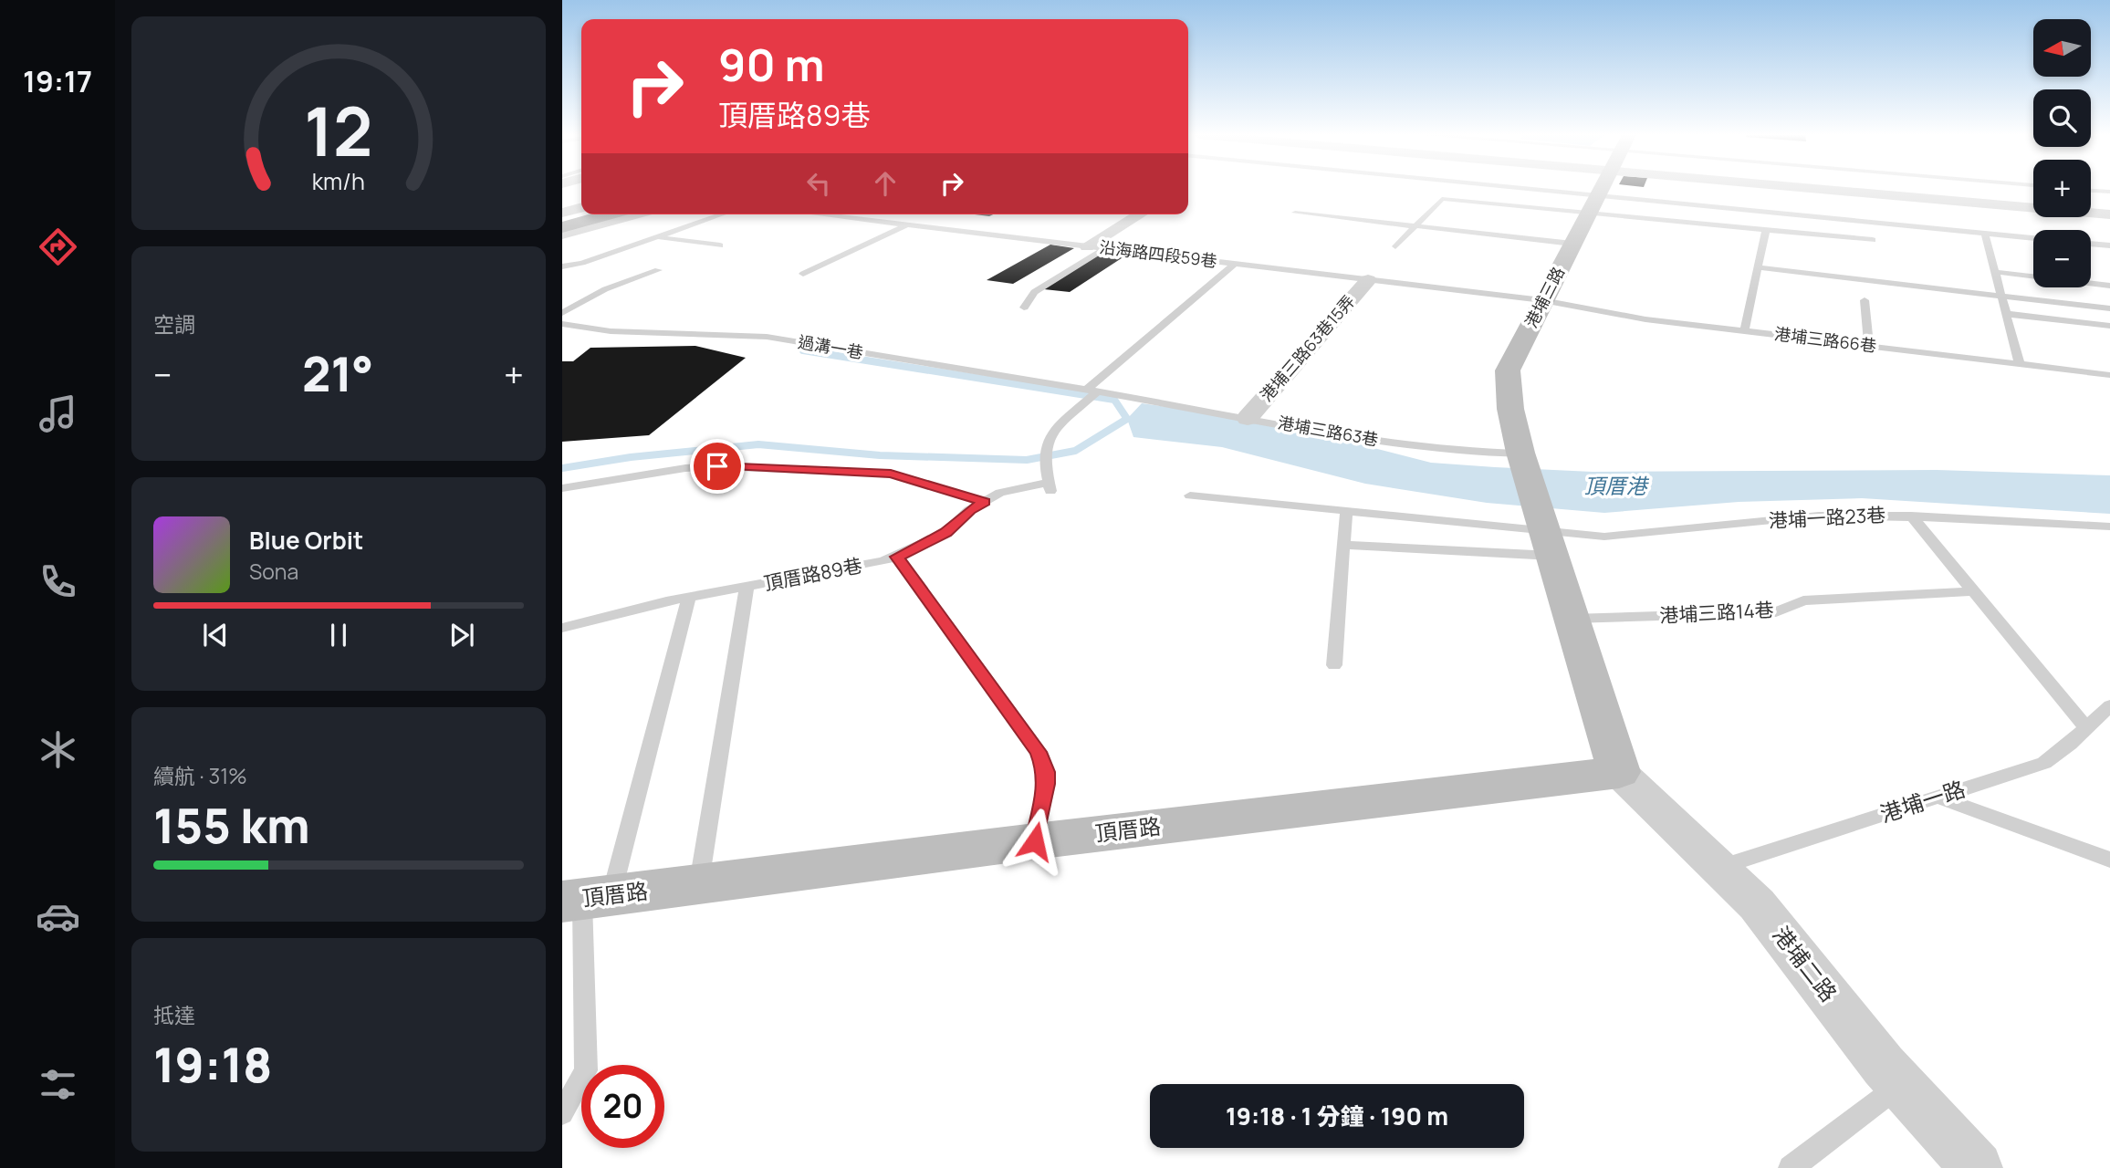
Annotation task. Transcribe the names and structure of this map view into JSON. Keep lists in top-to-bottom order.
{
  "streets": {
    "street": [
      "港埔三路",
      "港埔三路63巷15弄",
      "頂厝路",
      "港埔二路"
    ],
    "lane": [
      "沿海路四段59巷",
      "港埔三路66巷",
      "過溝一巷",
      "港埔三路63巷",
      "港埔一路23巷",
      "頂厝路89巷",
      "港埔三路14巷",
      "港埔一路"
    ]
  },
  "crossings": [
    ["沿海路四段59巷", "港埔三路"],
    ["沿海路四段59巷", "港埔三路66巷"],
    ["沿海路四段59巷", "港埔三路63巷15弄"],
    ["港埔三路", "港埔三路66巷"],
    ["港埔三路", "港埔三路63巷"],
    ["港埔三路", "港埔一路23巷"],
    ["過溝一巷", "港埔三路63巷"],
    ["過溝一巷", "頂厝路89巷"],
    ["港埔三路63巷15弄", "港埔三路63巷"],
    ["港埔三路63巷", "頂厝路89巷"],
    ["港埔一路", "港埔二路"],
    ["頂厝路", "港埔二路"]
  ],
  "water": ["頂厝港"],
  "north": "left",
  "page": {
    "tabs": "19:17",
    "map_buttons": ["+", "−"],
    "turn": ["90 m", "頂厝路89巷"],
    "tile": [
      "空調",
      ["續航 · 31%", "155 km"],
      ["抵達", "19:18"]
    ],
    "heat": ["−", "21°", "+"],
    "song": ["Blue Orbit", "Sona"],
    "limit": "20",
    "trip": "19:18 · 1 分鐘 · 190 m",
    "gauge": ["12", "km/h"]
  }
}
